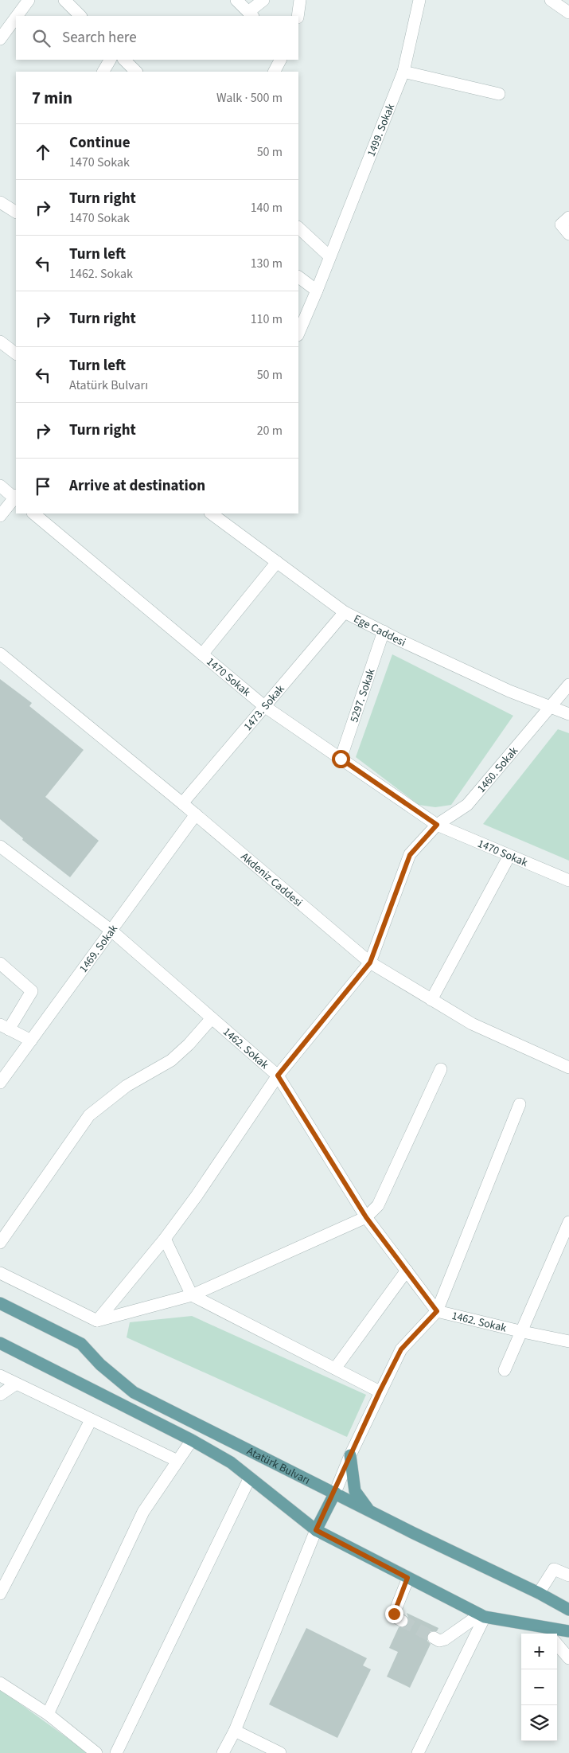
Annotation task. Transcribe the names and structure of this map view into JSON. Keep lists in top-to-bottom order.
{
  "streets": {
    "main road": ["Atatürk Bulvarı"],
    "street": [
      "1499. Sokak",
      "Ege Caddesi",
      "1470 Sokak",
      "5297. Sokak",
      "1473. Sokak",
      "1460. Sokak",
      "Akdeniz Caddesi",
      "1469. Sokak",
      "1462. Sokak"
    ]
  },
  "crossings": [
    ["Ege Caddesi", "5297. Sokak"],
    ["Ege Caddesi", "1473. Sokak"],
    ["Ege Caddesi", "1460. Sokak"],
    ["1470 Sokak", "5297. Sokak"],
    ["1470 Sokak", "1473. Sokak"],
    ["1470 Sokak", "1460. Sokak"],
    ["1473. Sokak", "Akdeniz Caddesi"],
    ["Akdeniz Caddesi", "1469. Sokak"],
    ["1469. Sokak", "1462. Sokak"]
  ],
  "page": {
    "search": "Search here",
    "heading": ["7 min", "Walk · 500 m"],
    "list": [
      ["Continue", "1470 Sokak", "50 m"],
      ["Turn right", "1470 Sokak", "140 m"],
      ["Turn left", "1462. Sokak", "130 m"],
      ["Turn right", "110 m"],
      ["Turn left", "Atatürk Bulvarı", "50 m"],
      ["Turn right", "20 m"],
      "Arrive at destination"
    ],
    "map_buttons": ["+", "−"]
  }
}
